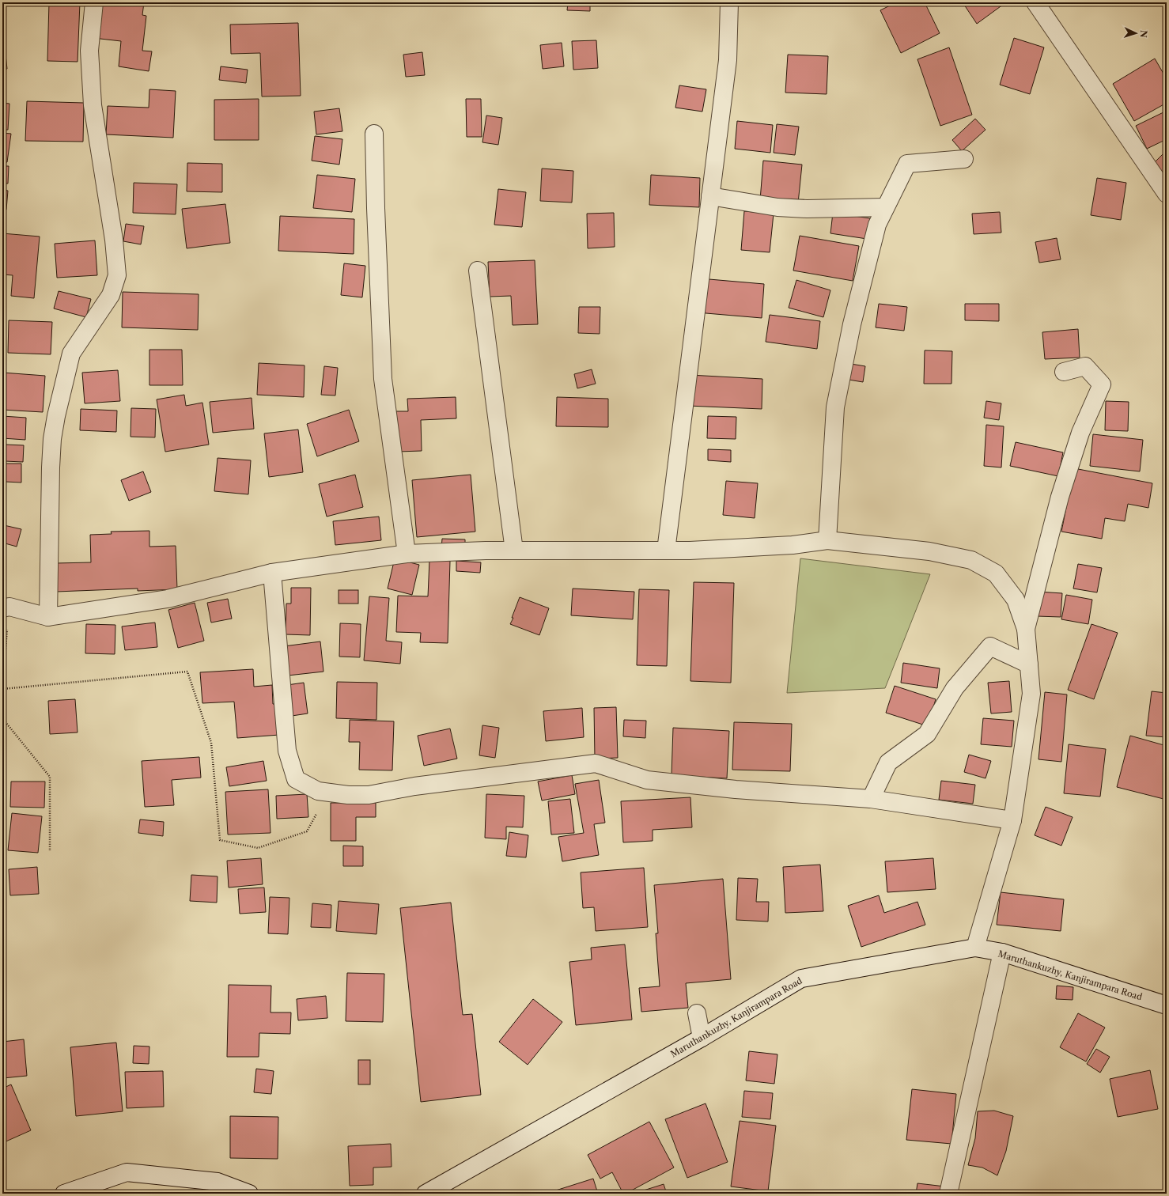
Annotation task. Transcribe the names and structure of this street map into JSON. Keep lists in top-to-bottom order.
{
  "streets": {
    "street": ["Maruthankuzhy, Kanjirampara Road"]
  },
  "north": "right"
}
